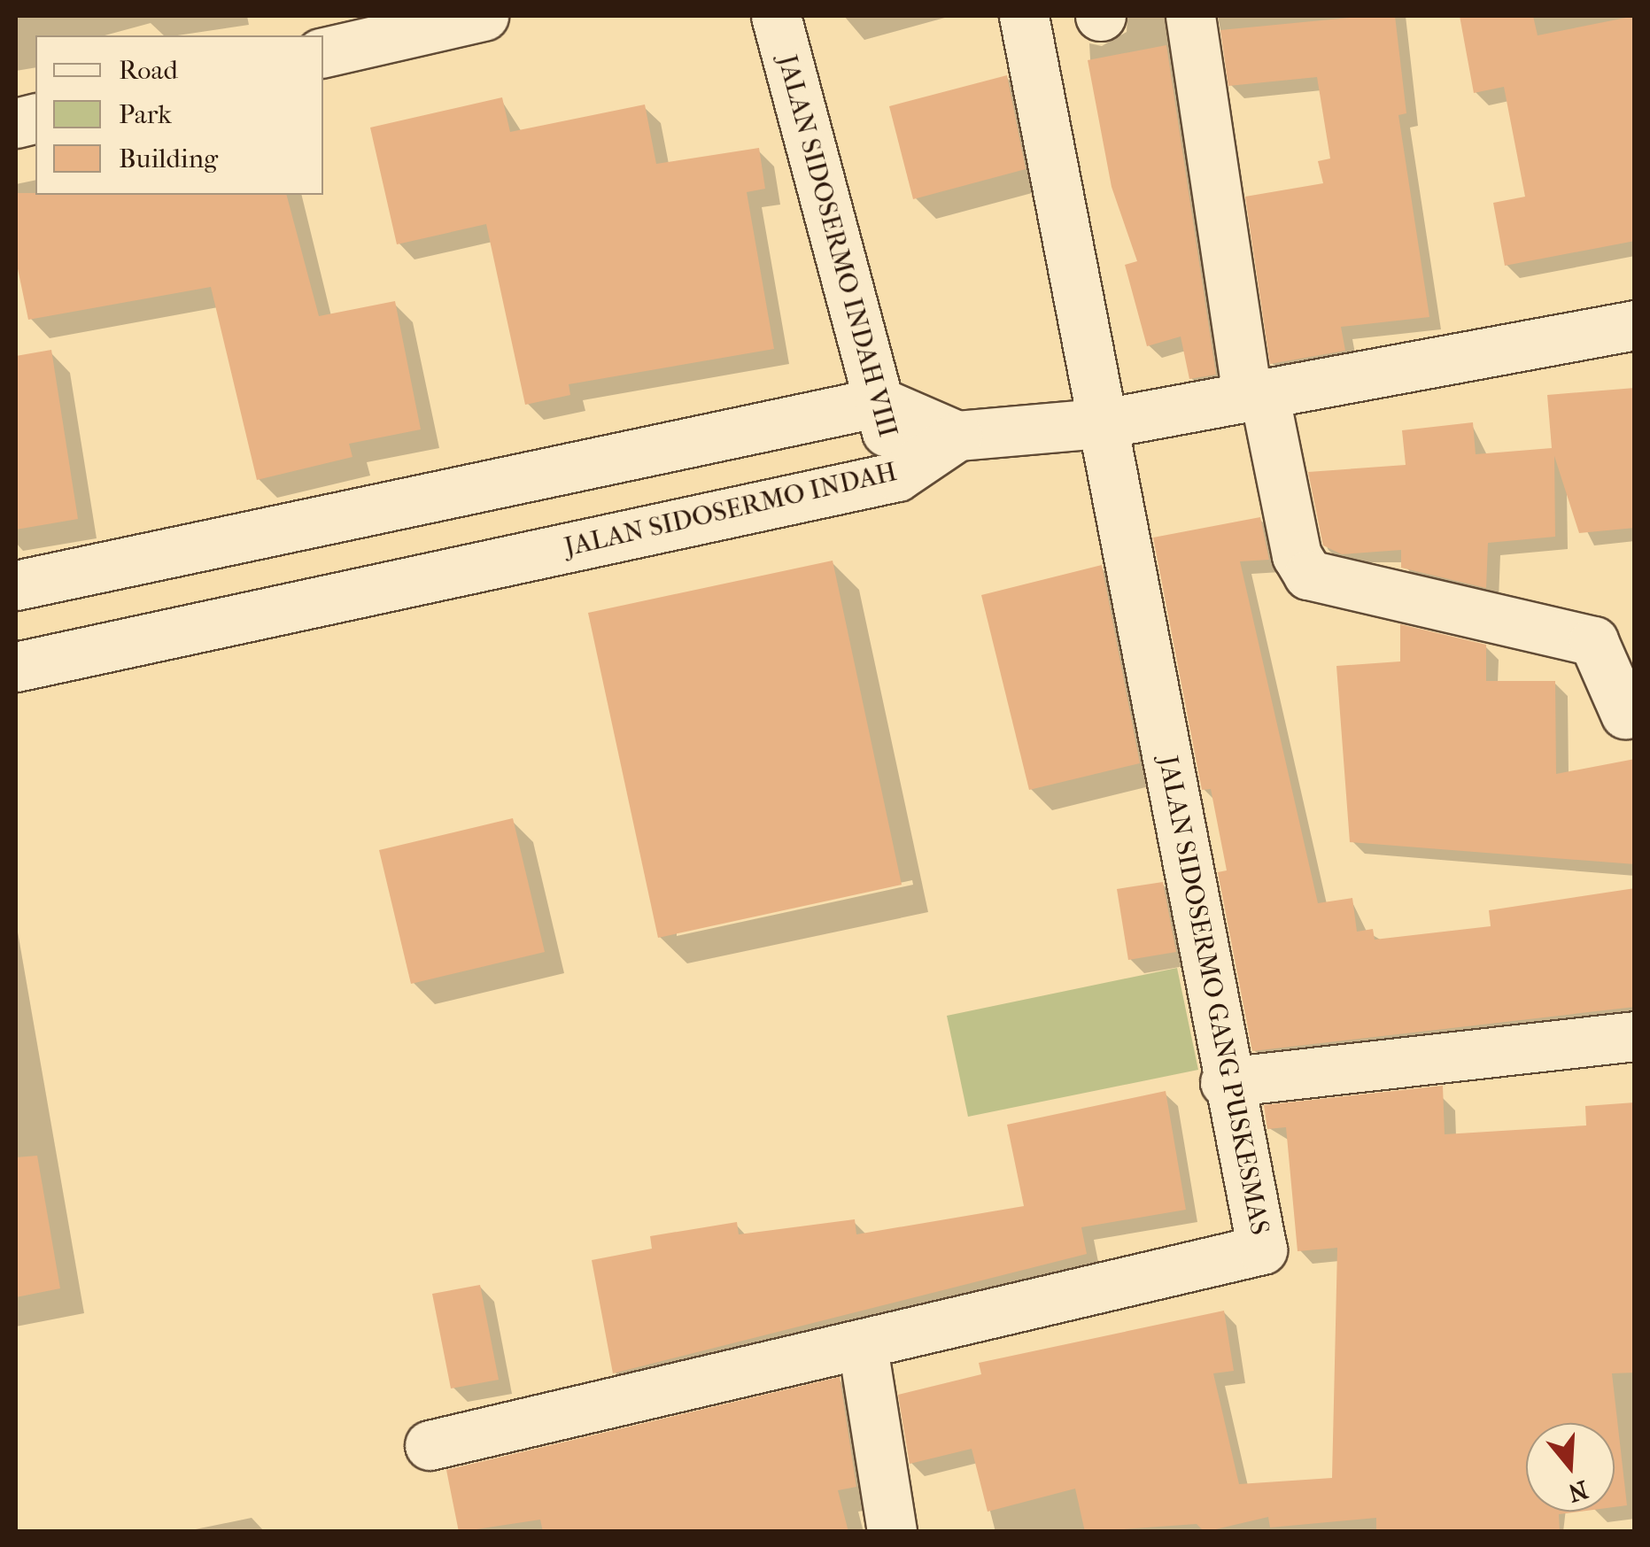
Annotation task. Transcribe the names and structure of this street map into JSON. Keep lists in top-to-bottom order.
{
  "streets": {
    "street": ["JALAN SIDOSERMO INDAH VIII", "JALAN SIDOSERMO INDAH", "JALAN SIDOSERMO GANG PUSKESMAS"]
  },
  "crossings": [
    ["JALAN SIDOSERMO INDAH VIII", "JALAN SIDOSERMO INDAH"]
  ],
  "legend": ["Road", "Park", "Building"],
  "north": "bottom"
}
